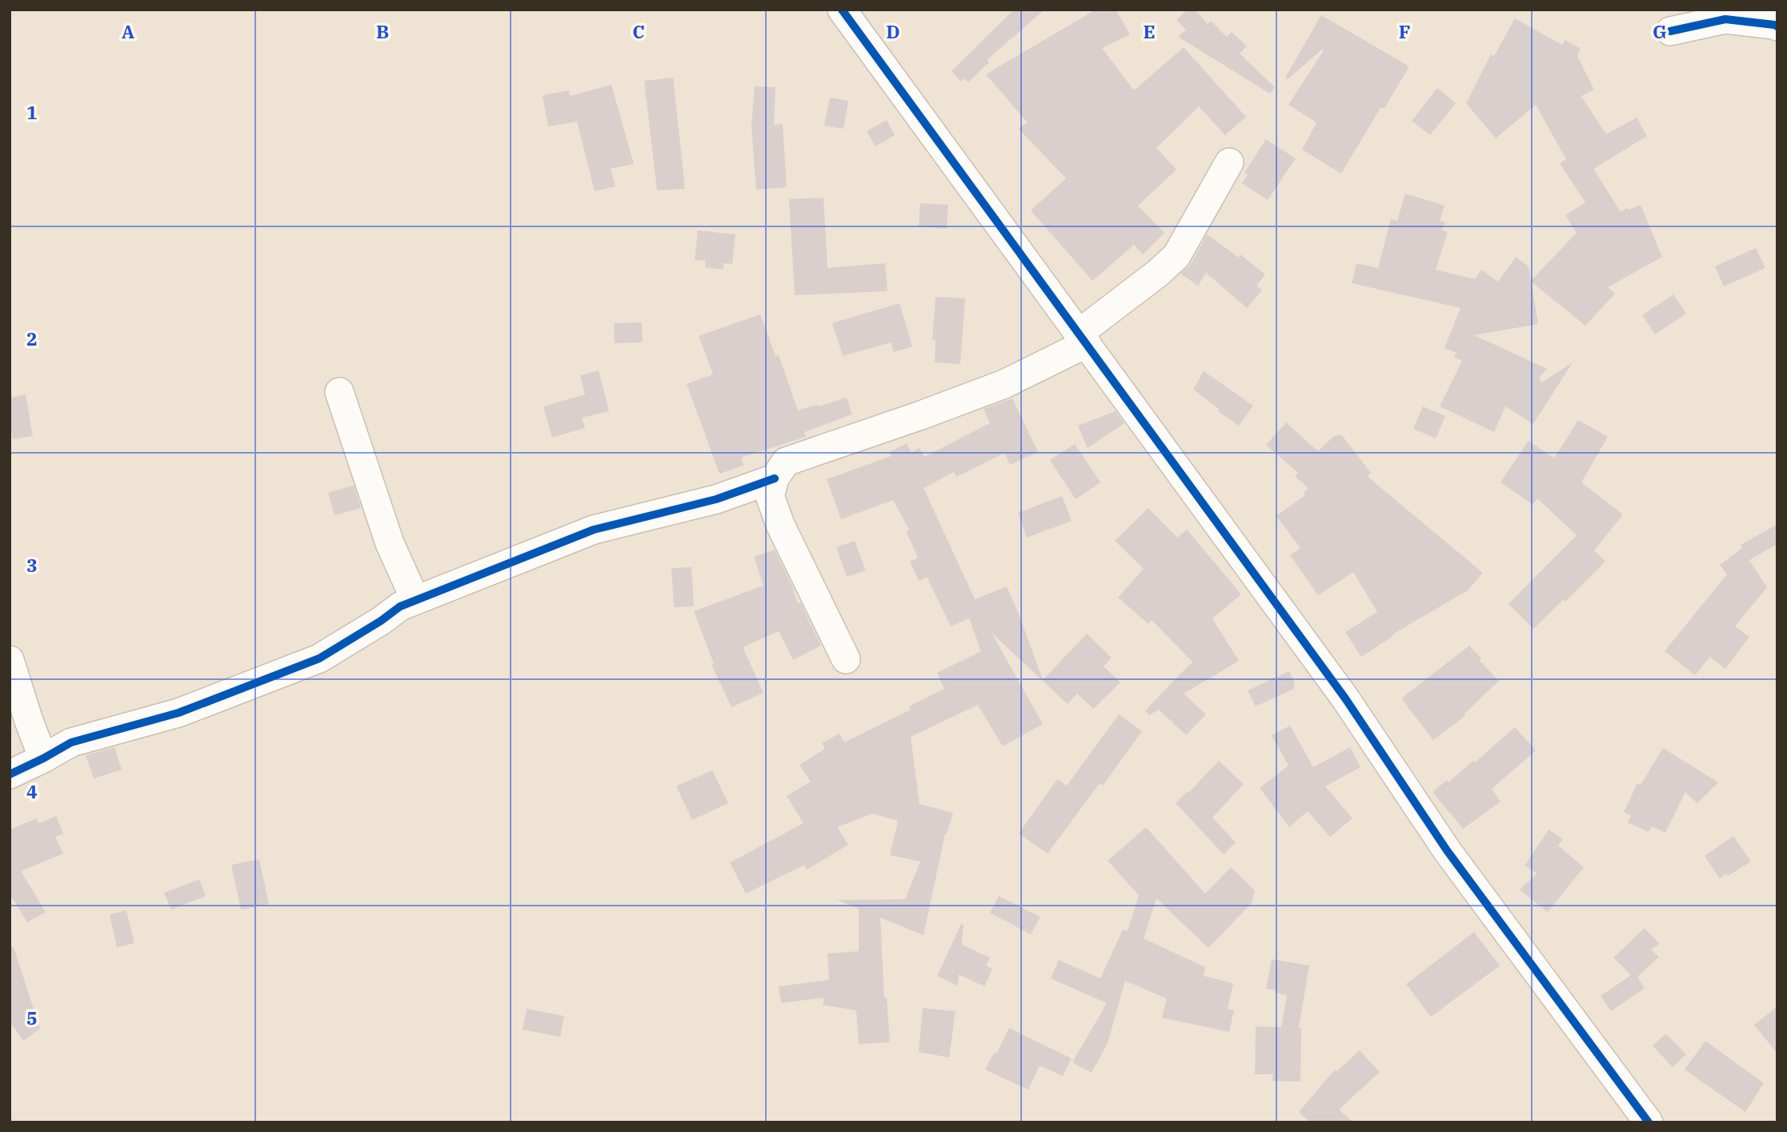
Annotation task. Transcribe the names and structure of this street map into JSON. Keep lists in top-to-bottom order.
{
  "grid": {
    "columns": [
      "A",
      "B",
      "C",
      "D",
      "E",
      "F",
      "G"
    ],
    "rows": [
      "1",
      "2",
      "3",
      "4",
      "5"
    ]
  }
}
